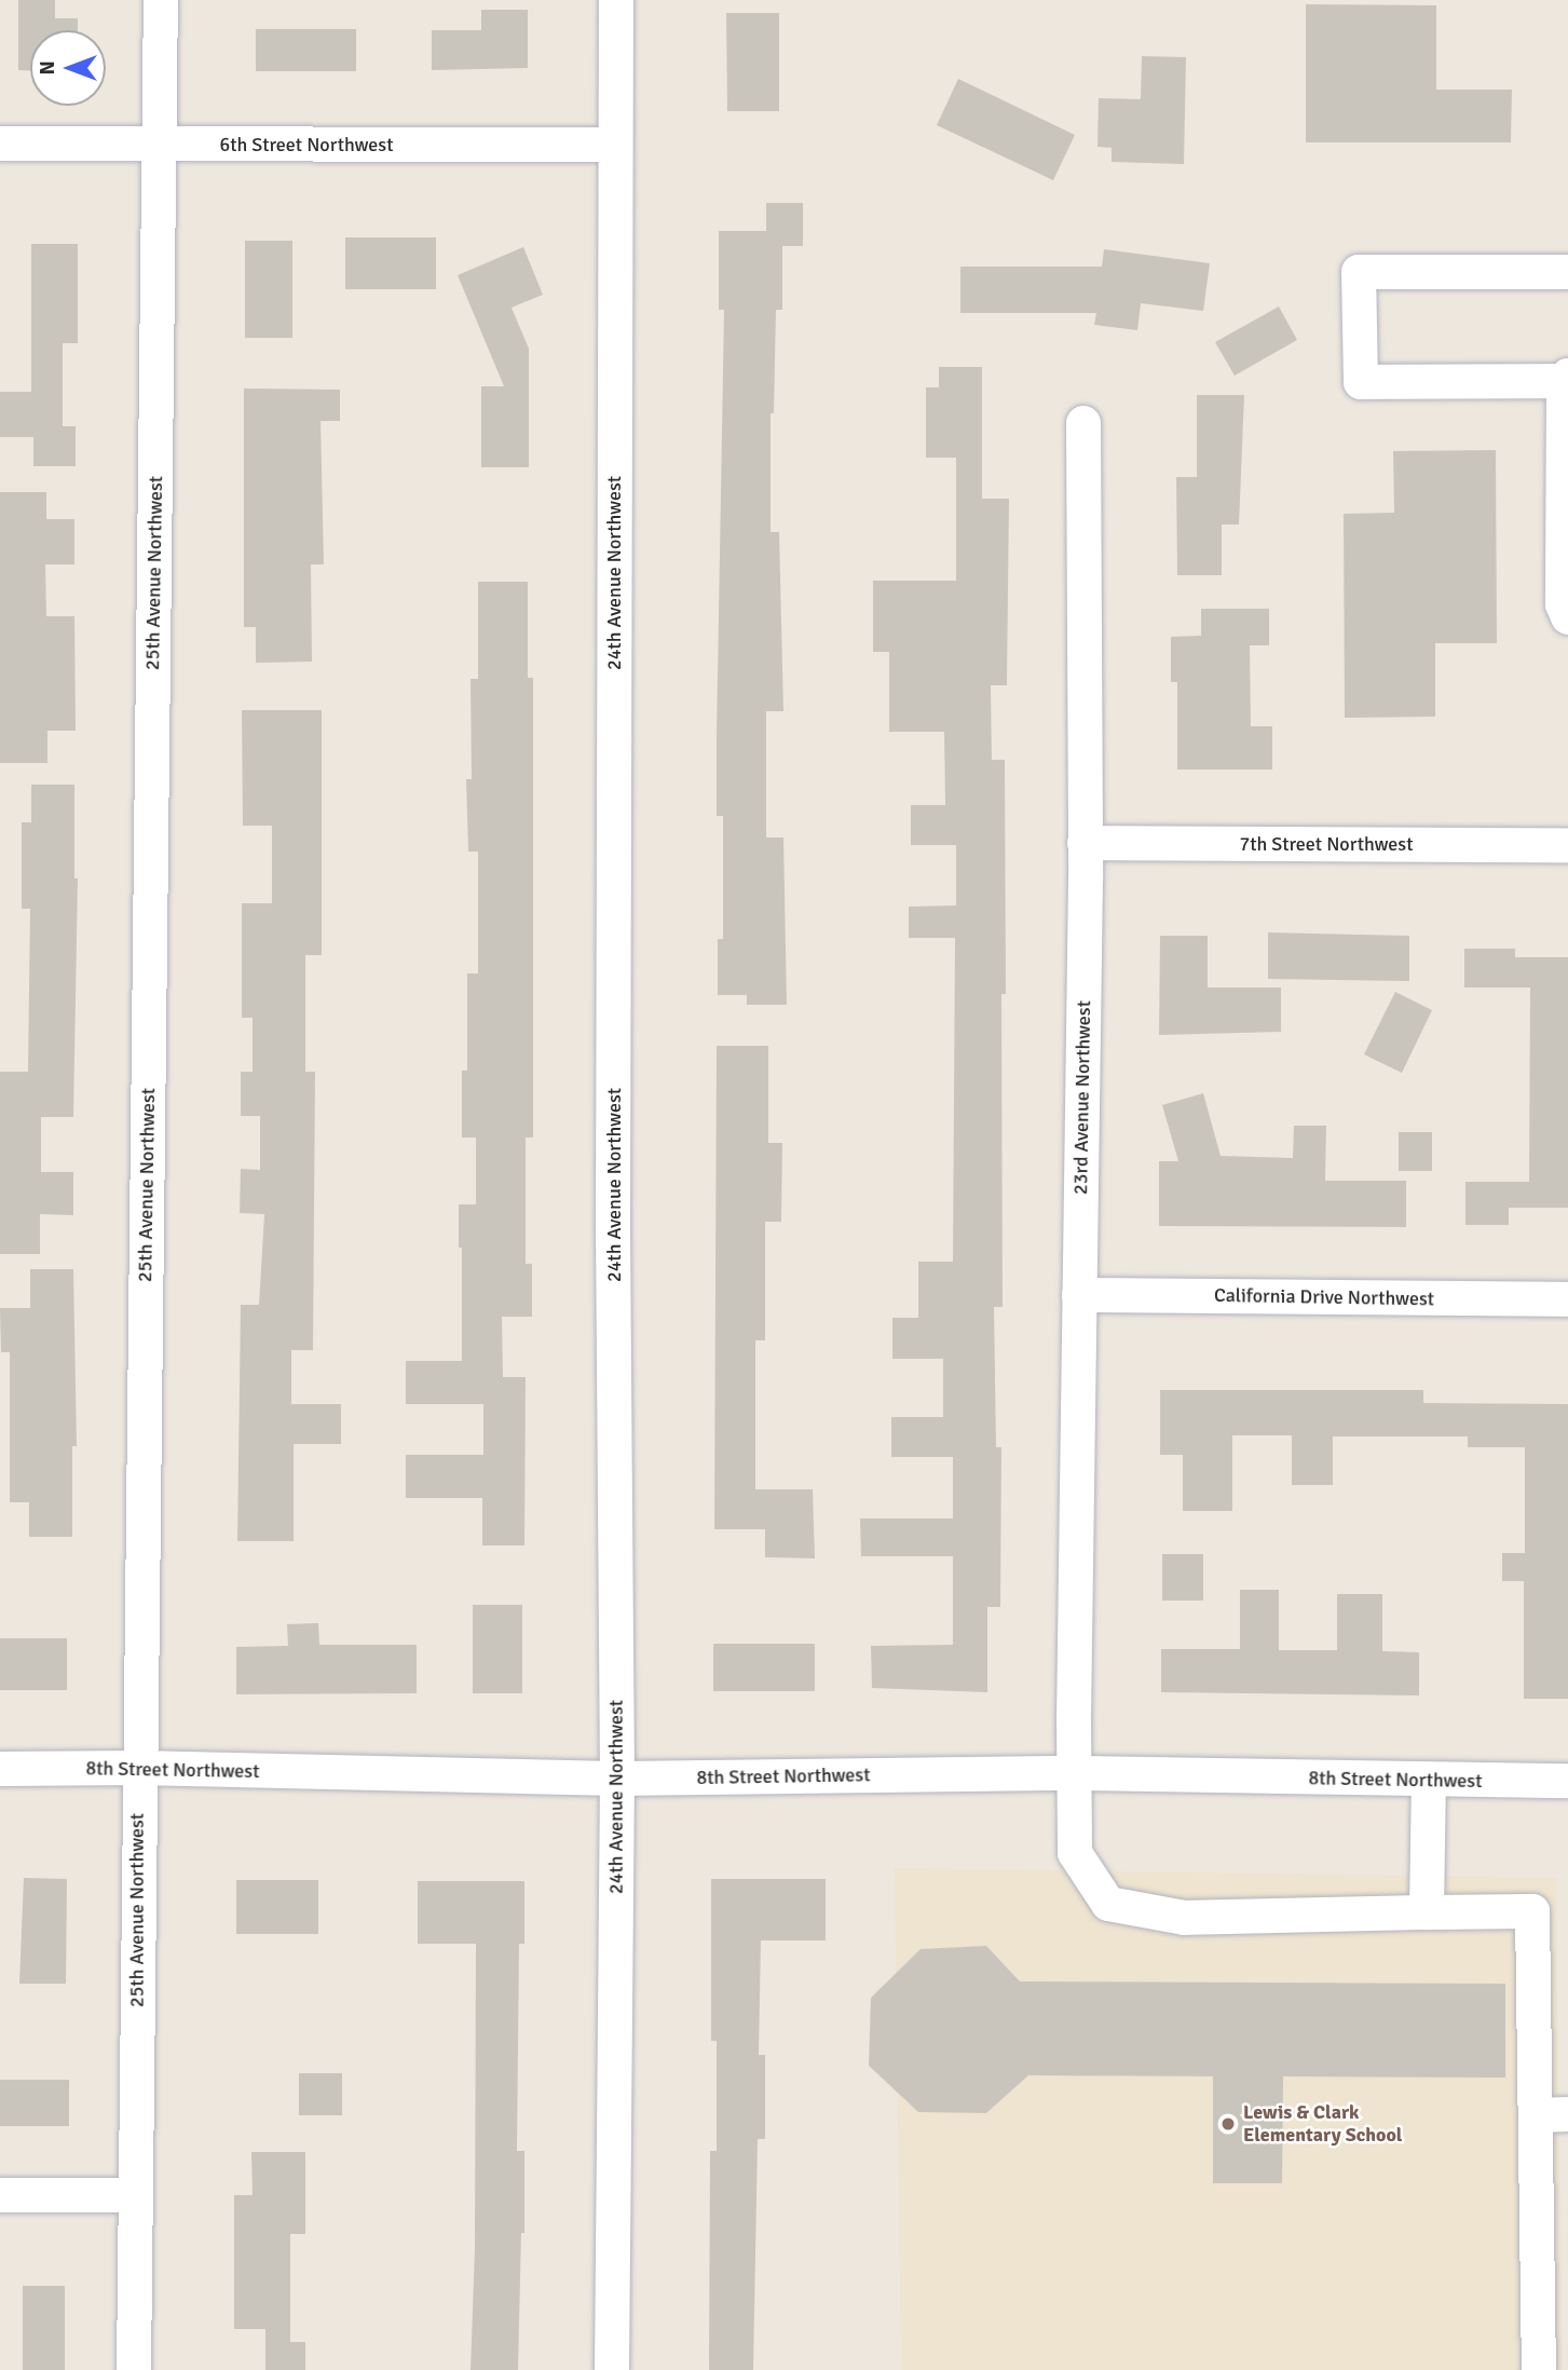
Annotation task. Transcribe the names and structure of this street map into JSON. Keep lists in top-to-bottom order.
{
  "streets": {
    "street": [
      "6th Street Northwest",
      "25th Avenue Northwest",
      "24th Avenue Northwest",
      "7th Street Northwest",
      "23rd Avenue Northwest",
      "California Drive Northwest",
      "8th Street Northwest"
    ]
  },
  "crossings": [
    ["6th Street Northwest", "25th Avenue Northwest"],
    ["6th Street Northwest", "24th Avenue Northwest"],
    ["25th Avenue Northwest", "8th Street Northwest"],
    ["24th Avenue Northwest", "8th Street Northwest"],
    ["7th Street Northwest", "23rd Avenue Northwest"],
    ["23rd Avenue Northwest", "California Drive Northwest"],
    ["23rd Avenue Northwest", "8th Street Northwest"]
  ],
  "places": ["Lewis & Clark Elementary School"],
  "north": "left"
}
